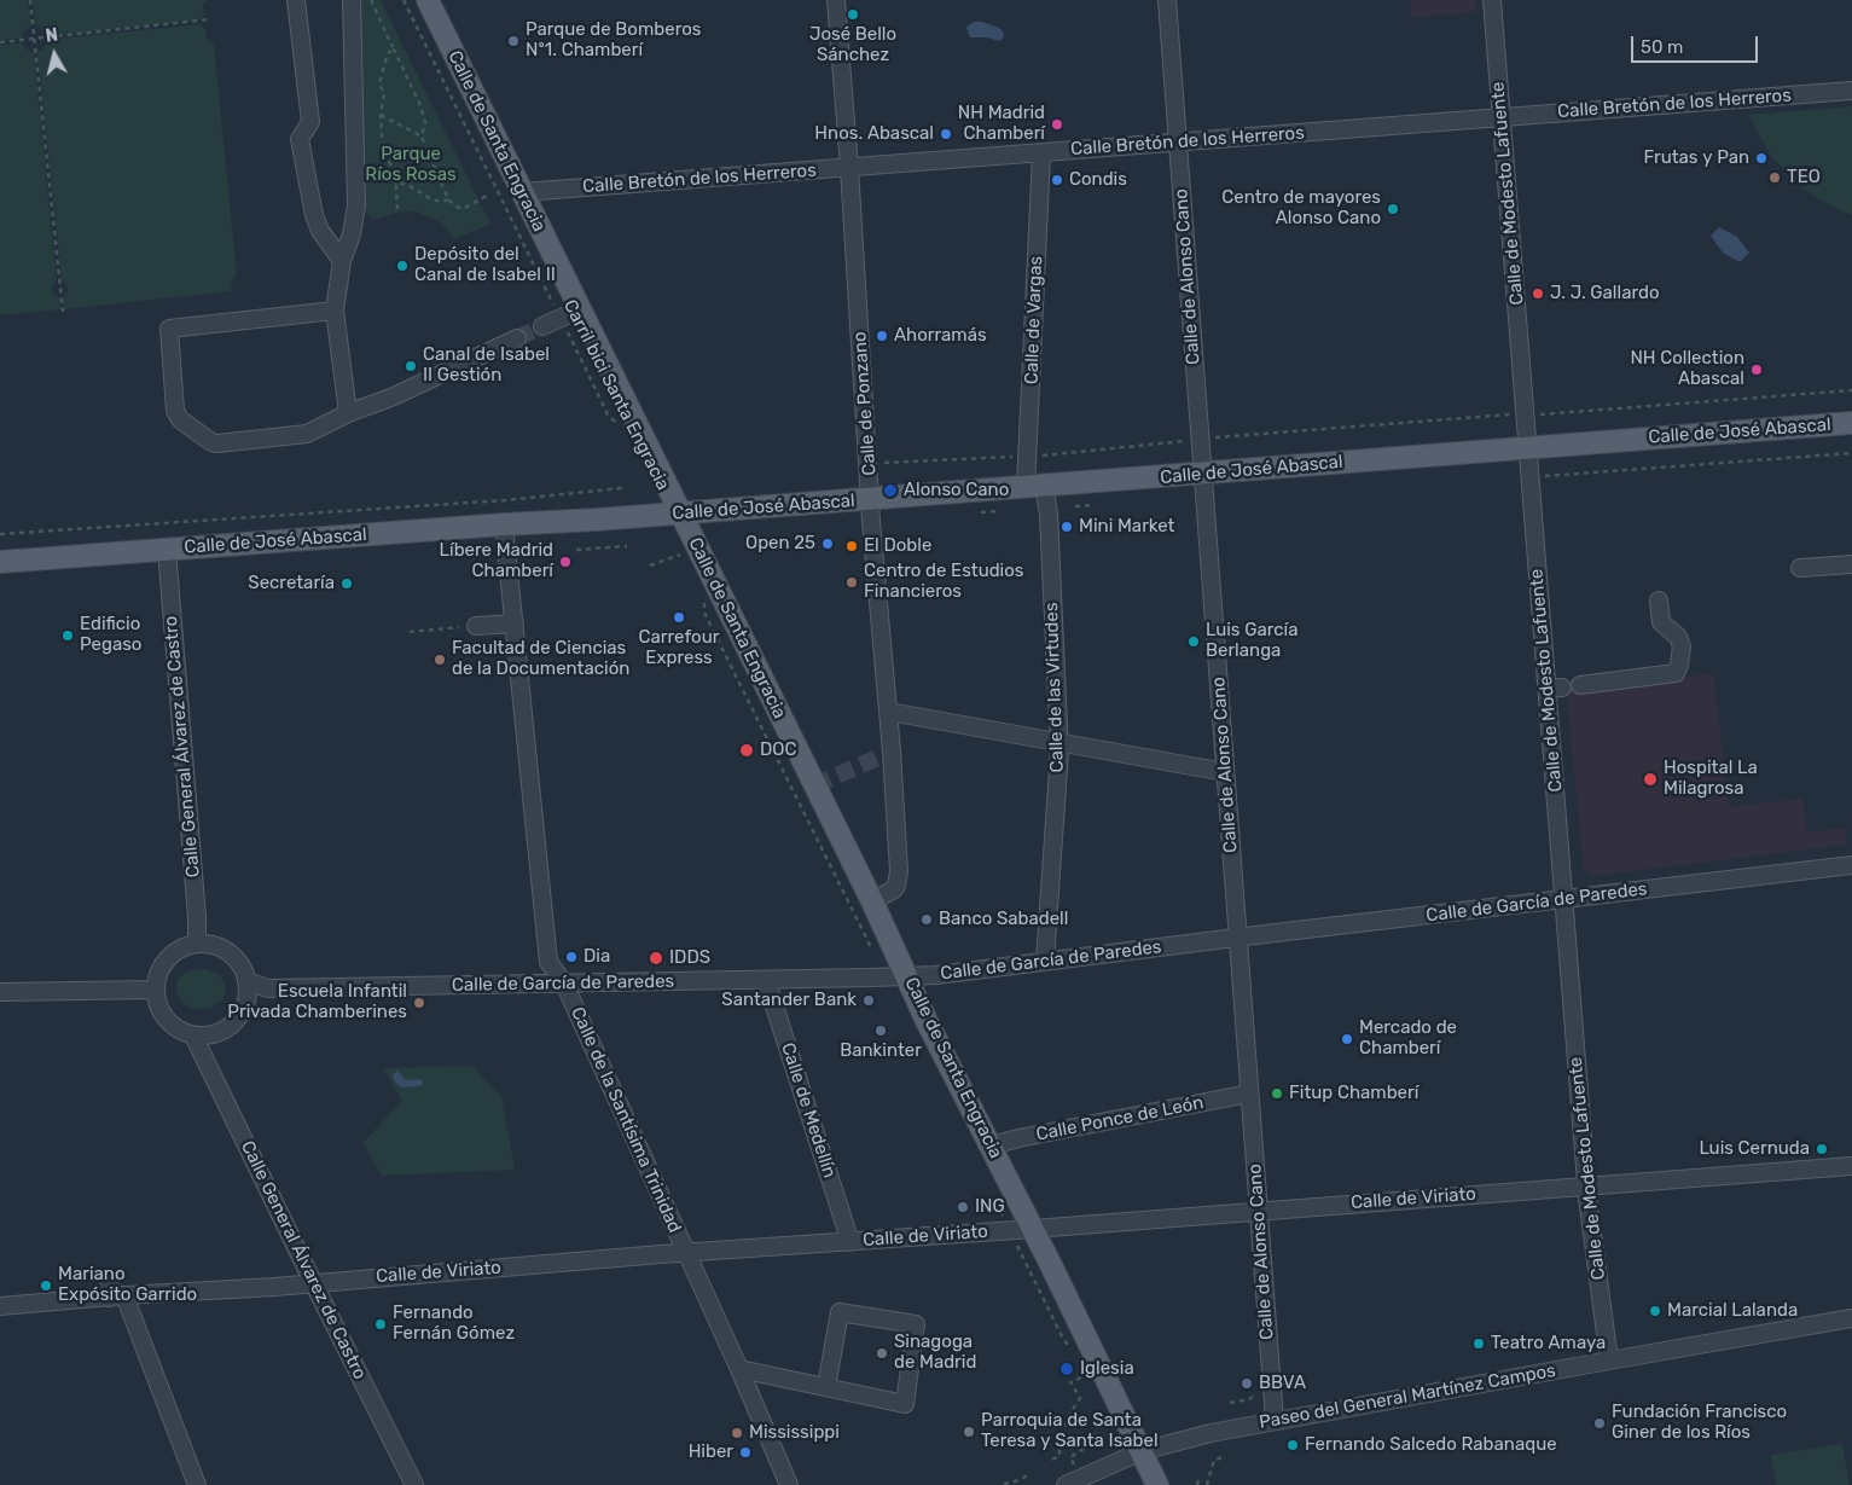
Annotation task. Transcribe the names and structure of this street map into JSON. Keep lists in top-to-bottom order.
{
  "streets": {
    "main road": ["Calle de Santa Engracia", "Calle de José Abascal"],
    "street": [
      "Calle Bretón de los Herreros",
      "Calle de Modesto Lafuente",
      "Calle de Alonso Cano",
      "Calle de Vargas",
      "Calle de Ponzano",
      "Calle de las Virtudes",
      "Calle General Álvarez de Castro",
      "Calle de García de Paredes",
      "Calle de Medellín",
      "Calle Ponce de León",
      "Calle de la Santísima Trinidad",
      "Calle de Viriato",
      "Paseo del General Martínez Campos"
    ],
    "path": ["Carril bici Santa Engracia"]
  },
  "crossings": [
    ["Calle Bretón de los Herreros", "Calle de Santa Engracia"],
    ["Calle Bretón de los Herreros", "Calle de Modesto Lafuente"],
    ["Calle Bretón de los Herreros", "Calle de Alonso Cano"],
    ["Calle Bretón de los Herreros", "Calle de Vargas"],
    ["Calle Bretón de los Herreros", "Calle de Ponzano"],
    ["Calle de Santa Engracia", "Carril bici Santa Engracia"],
    ["Calle de Santa Engracia", "Calle de Ponzano"],
    ["Calle de Santa Engracia", "Calle de José Abascal"],
    ["Calle de Santa Engracia", "Calle de García de Paredes"],
    ["Calle de Santa Engracia", "Calle Ponce de León"],
    ["Calle de Santa Engracia", "Calle de Viriato"],
    ["Calle de Santa Engracia", "Paseo del General Martínez Campos"],
    ["Calle de Modesto Lafuente", "Calle de José Abascal"],
    ["Calle de Modesto Lafuente", "Calle de García de Paredes"],
    ["Calle de Modesto Lafuente", "Calle de Viriato"],
    ["Calle de Modesto Lafuente", "Paseo del General Martínez Campos"],
    ["Calle de Alonso Cano", "Calle de José Abascal"],
    ["Calle de Alonso Cano", "Calle de García de Paredes"],
    ["Calle de Alonso Cano", "Calle Ponce de León"],
    ["Calle de Alonso Cano", "Calle de Viriato"],
    ["Calle de Alonso Cano", "Paseo del General Martínez Campos"],
    ["Calle de Vargas", "Calle de José Abascal"],
    ["Calle de Vargas", "Calle de las Virtudes"],
    ["Calle de Ponzano", "Calle de José Abascal"],
    ["Calle de José Abascal", "Calle de las Virtudes"],
    ["Calle de José Abascal", "Calle General Álvarez de Castro"],
    ["Calle de José Abascal", "Calle de la Santísima Trinidad"],
    ["Calle de las Virtudes", "Calle de García de Paredes"],
    ["Calle General Álvarez de Castro", "Calle de García de Paredes"],
    ["Calle General Álvarez de Castro", "Calle de Viriato"],
    ["Calle de García de Paredes", "Calle de Medellín"],
    ["Calle de García de Paredes", "Calle de la Santísima Trinidad"],
    ["Calle de Medellín", "Calle de Viriato"],
    ["Calle de la Santísima Trinidad", "Calle de Viriato"]
  ],
  "parks": ["Parque Ríos Rosas"],
  "places": [
    "José Bello Sánchez",
    "Parque de Bomberos Nº1. Chamberí",
    "NH Madrid Chamberí",
    "Hnos. Abascal",
    "Frutas y Pan",
    "TEO",
    "Condis",
    "Centro de mayores Alonso Cano",
    "Depósito del Canal de Isabel II",
    "J. J. Gallardo",
    "Ahorramás",
    "Canal de Isabel II Gestión",
    "NH Collection Abascal",
    "Alonso Cano",
    "Mini Market",
    "Open 25",
    "El Doble",
    "Líbere Madrid Chamberí",
    "Centro de Estudios Financieros",
    "Secretaría",
    "Carrefour Express",
    "Edificio Pegaso",
    "Luis García Berlanga",
    "Facultad de Ciencias de la Documentación",
    "DOC",
    "Hospital La Milagrosa",
    "Banco Sabadell",
    "Dia",
    "IDDS",
    "Santander Bank",
    "Escuela Infantil Privada Chamberines",
    "Bankinter",
    "Mercado de Chamberí",
    "Fitup Chamberí",
    "Luis Cernuda",
    "ING",
    "Mariano Expósito Garrido",
    "Marcial Lalanda",
    "Fernando Fernán Gómez",
    "Teatro Amaya",
    "Sinagoga de Madrid",
    "Iglesia",
    "BBVA",
    "Fundación Francisco Giner de los Ríos",
    "Parroquia de Santa Teresa y Santa Isabel",
    "Mississippi",
    "Fernando Salcedo Rabanaque",
    "Hiber"
  ],
  "scale_bar": "50 m",
  "north": "top"
}
